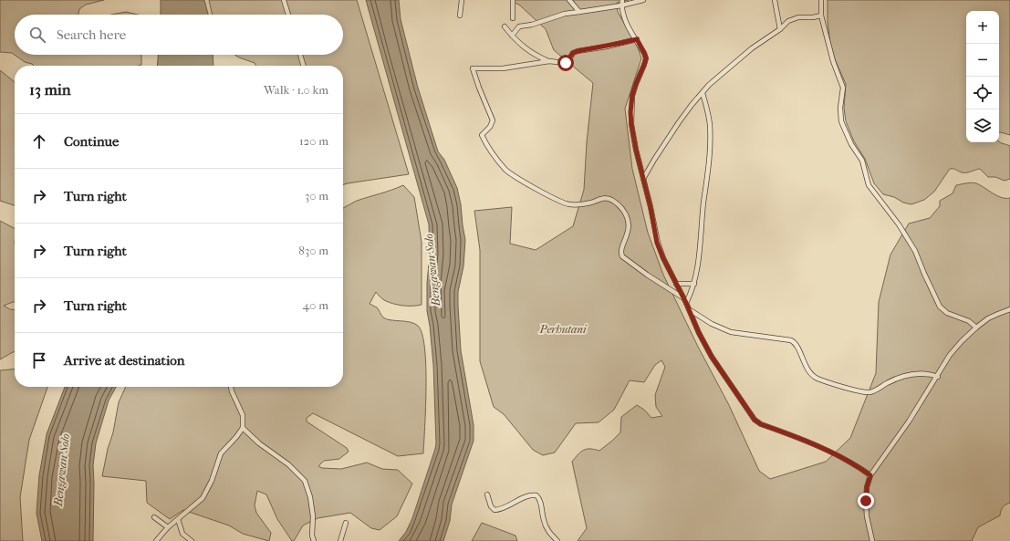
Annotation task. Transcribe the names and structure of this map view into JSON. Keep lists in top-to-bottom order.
{
  "water": ["Bengawan Solo"],
  "parks": ["Perhutani"],
  "page": {
    "map_buttons": ["+", "−"],
    "search": "Search here",
    "heading": ["13 min", "Walk · 1.0 km"],
    "list": [
      ["Continue", "120 m"],
      ["Turn right", "30 m"],
      ["Turn right", "830 m"],
      ["Turn right", "40 m"],
      "Arrive at destination"
    ]
  }
}
